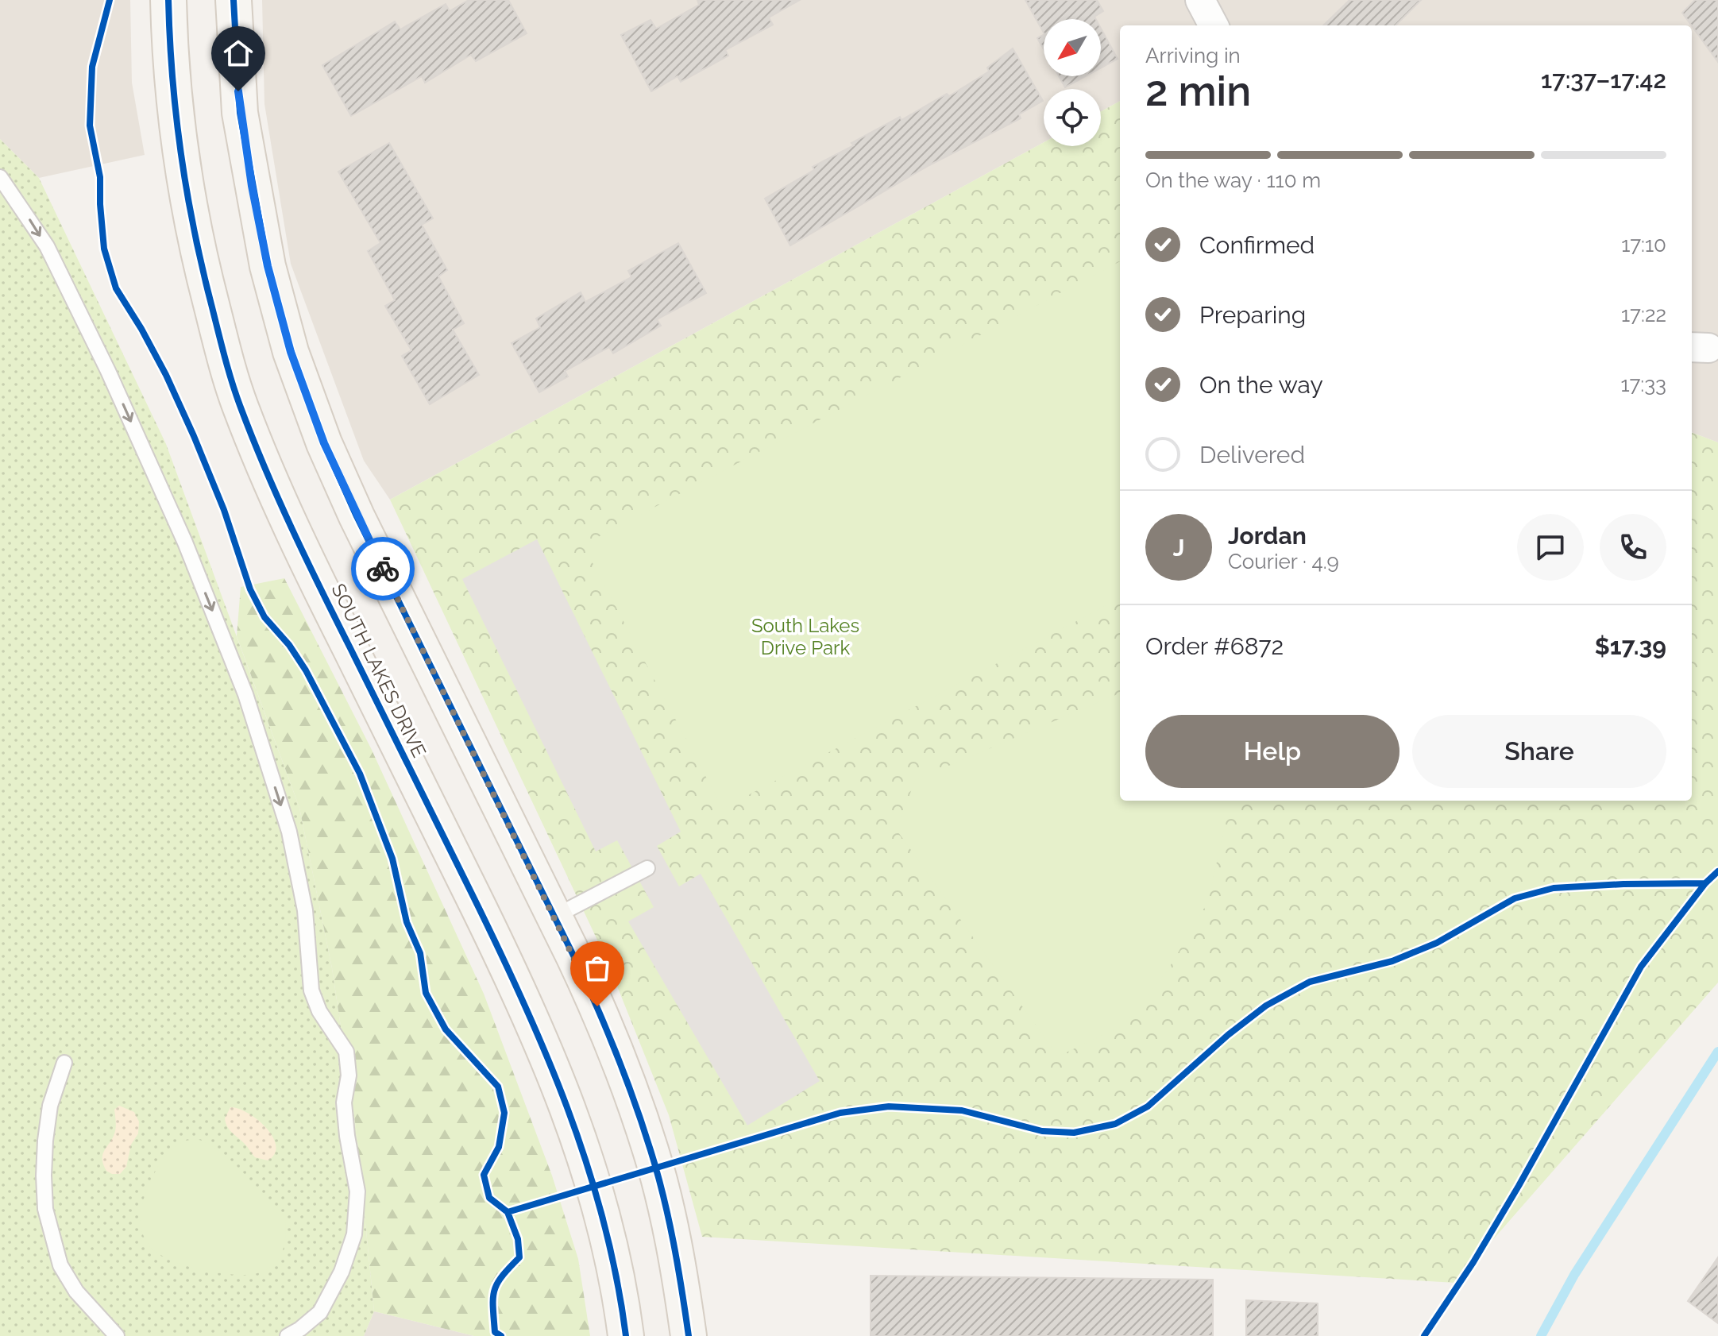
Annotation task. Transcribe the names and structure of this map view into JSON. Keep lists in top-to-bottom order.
{
  "streets": {
    "main road": ["SOUTH LAKES DRIVE"]
  },
  "parks": ["South Lakes Drive Park"],
  "north": "bottom left",
  "page": {
    "heading": ["2 min", "Arriving in", "17:37–17:42"],
    "panel": [
      "Jordan",
      "Courier · 4.9",
      "Order #6872",
      "$17.39"
    ],
    "bar": "On the way · 110 m",
    "list": [
      ["Confirmed", "17:10"],
      ["Preparing", "17:22"],
      ["On the way", "17:33"],
      "Delivered"
    ],
    "round": "J",
    "buttons": ["Help", "Share"]
  }
}
